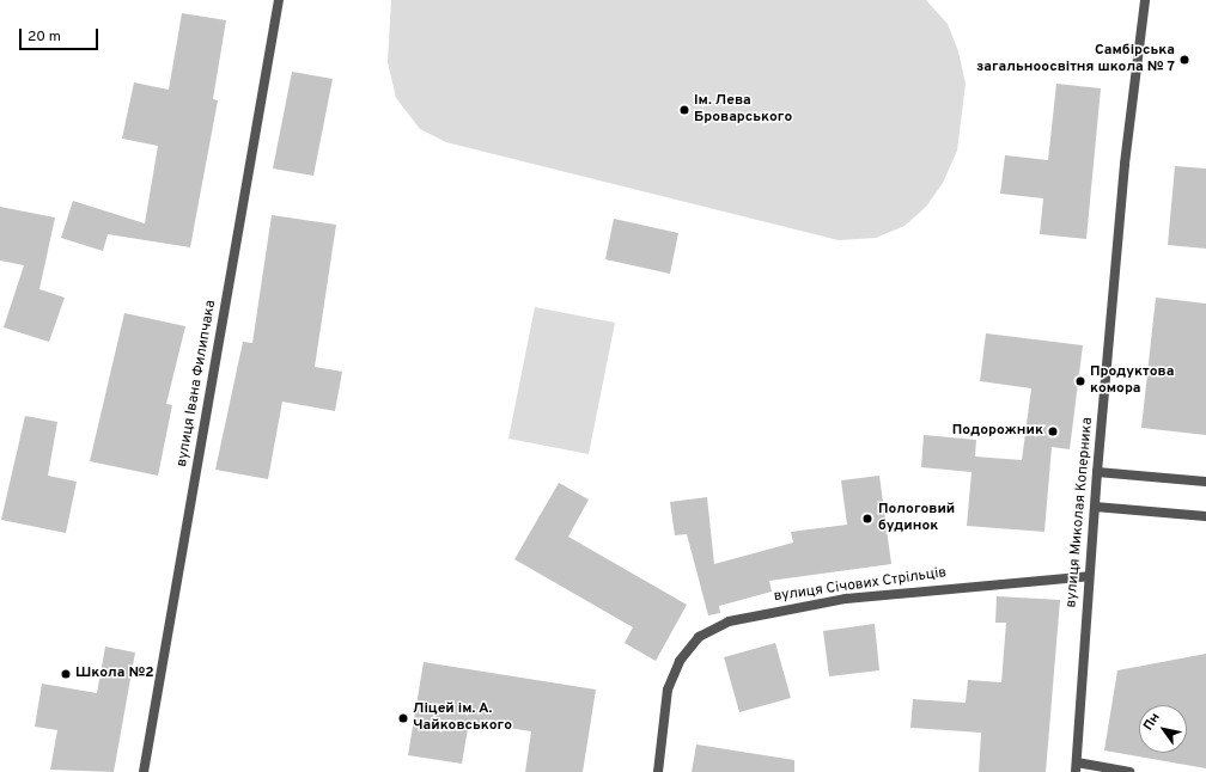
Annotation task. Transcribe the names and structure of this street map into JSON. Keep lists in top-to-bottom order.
{
  "streets": {
    "street": ["вулиця Івана Филипчака", "вулиця Миколая Коперника", "вулиця Січових Стрільців"]
  },
  "crossings": [
    ["вулиця Миколая Коперника", "вулиця Січових Стрільців"]
  ],
  "places": [
    "Самбірська загальноосвітня школа № 7",
    "Ім. Лева Броварського",
    "Продуктова комора",
    "Подорожник",
    "Пологовий будинок",
    "Школа №2",
    "Ліцей ім. А. Чайковського"
  ],
  "scale_bar": "20 m",
  "north": "top left"
}
